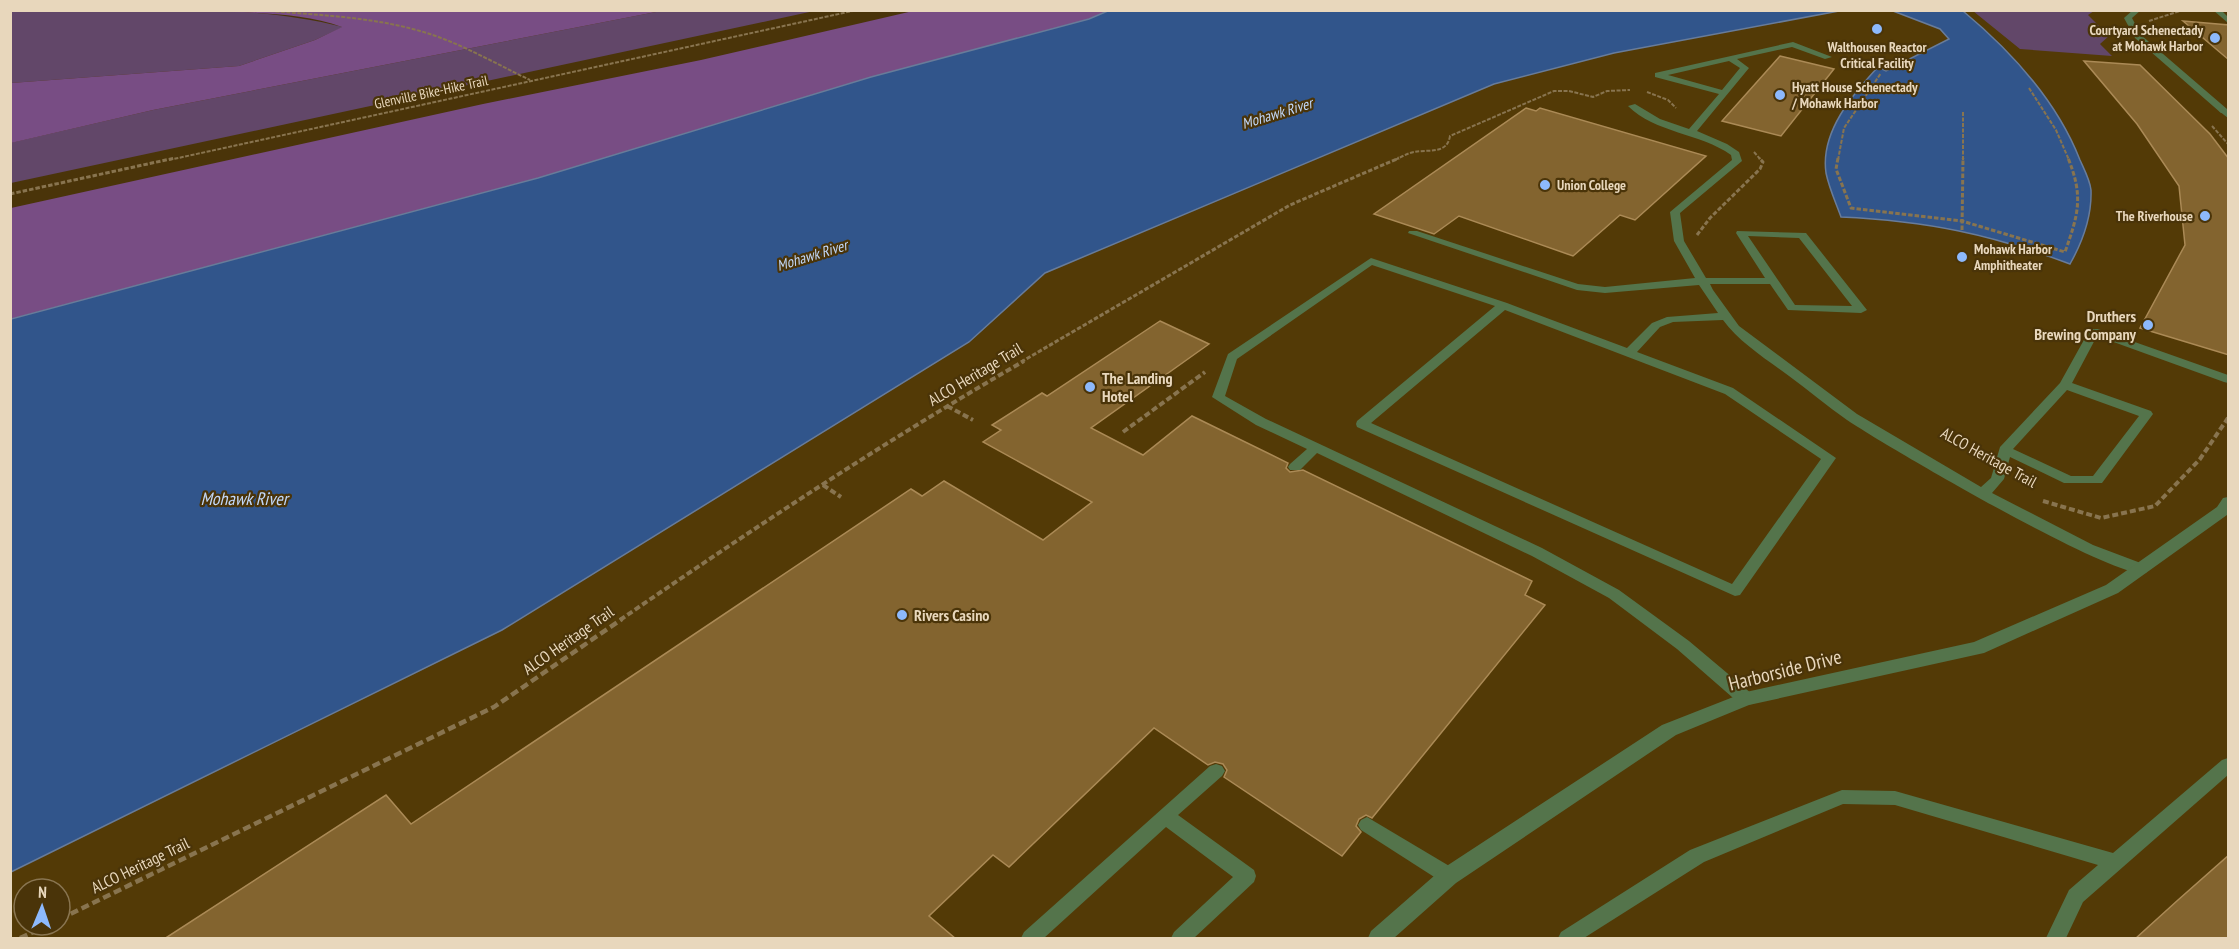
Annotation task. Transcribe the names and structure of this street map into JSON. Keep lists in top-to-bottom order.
{
  "streets": {
    "street": ["Harborside Drive"],
    "path": ["Glenville Bike-Hike Trail", "ALCO Heritage Trail"]
  },
  "water": ["Mohawk River"],
  "places": [
    "Walthousen Reactor Critical Facility",
    "Courtyard Schenectady at Mohawk Harbor",
    "Hyatt House Schenectady / Mohawk Harbor",
    "Union College",
    "The Riverhouse",
    "Mohawk Harbor Amphitheater",
    "Druthers Brewing Company",
    "The Landing Hotel",
    "Rivers Casino"
  ],
  "north": "top"
}
